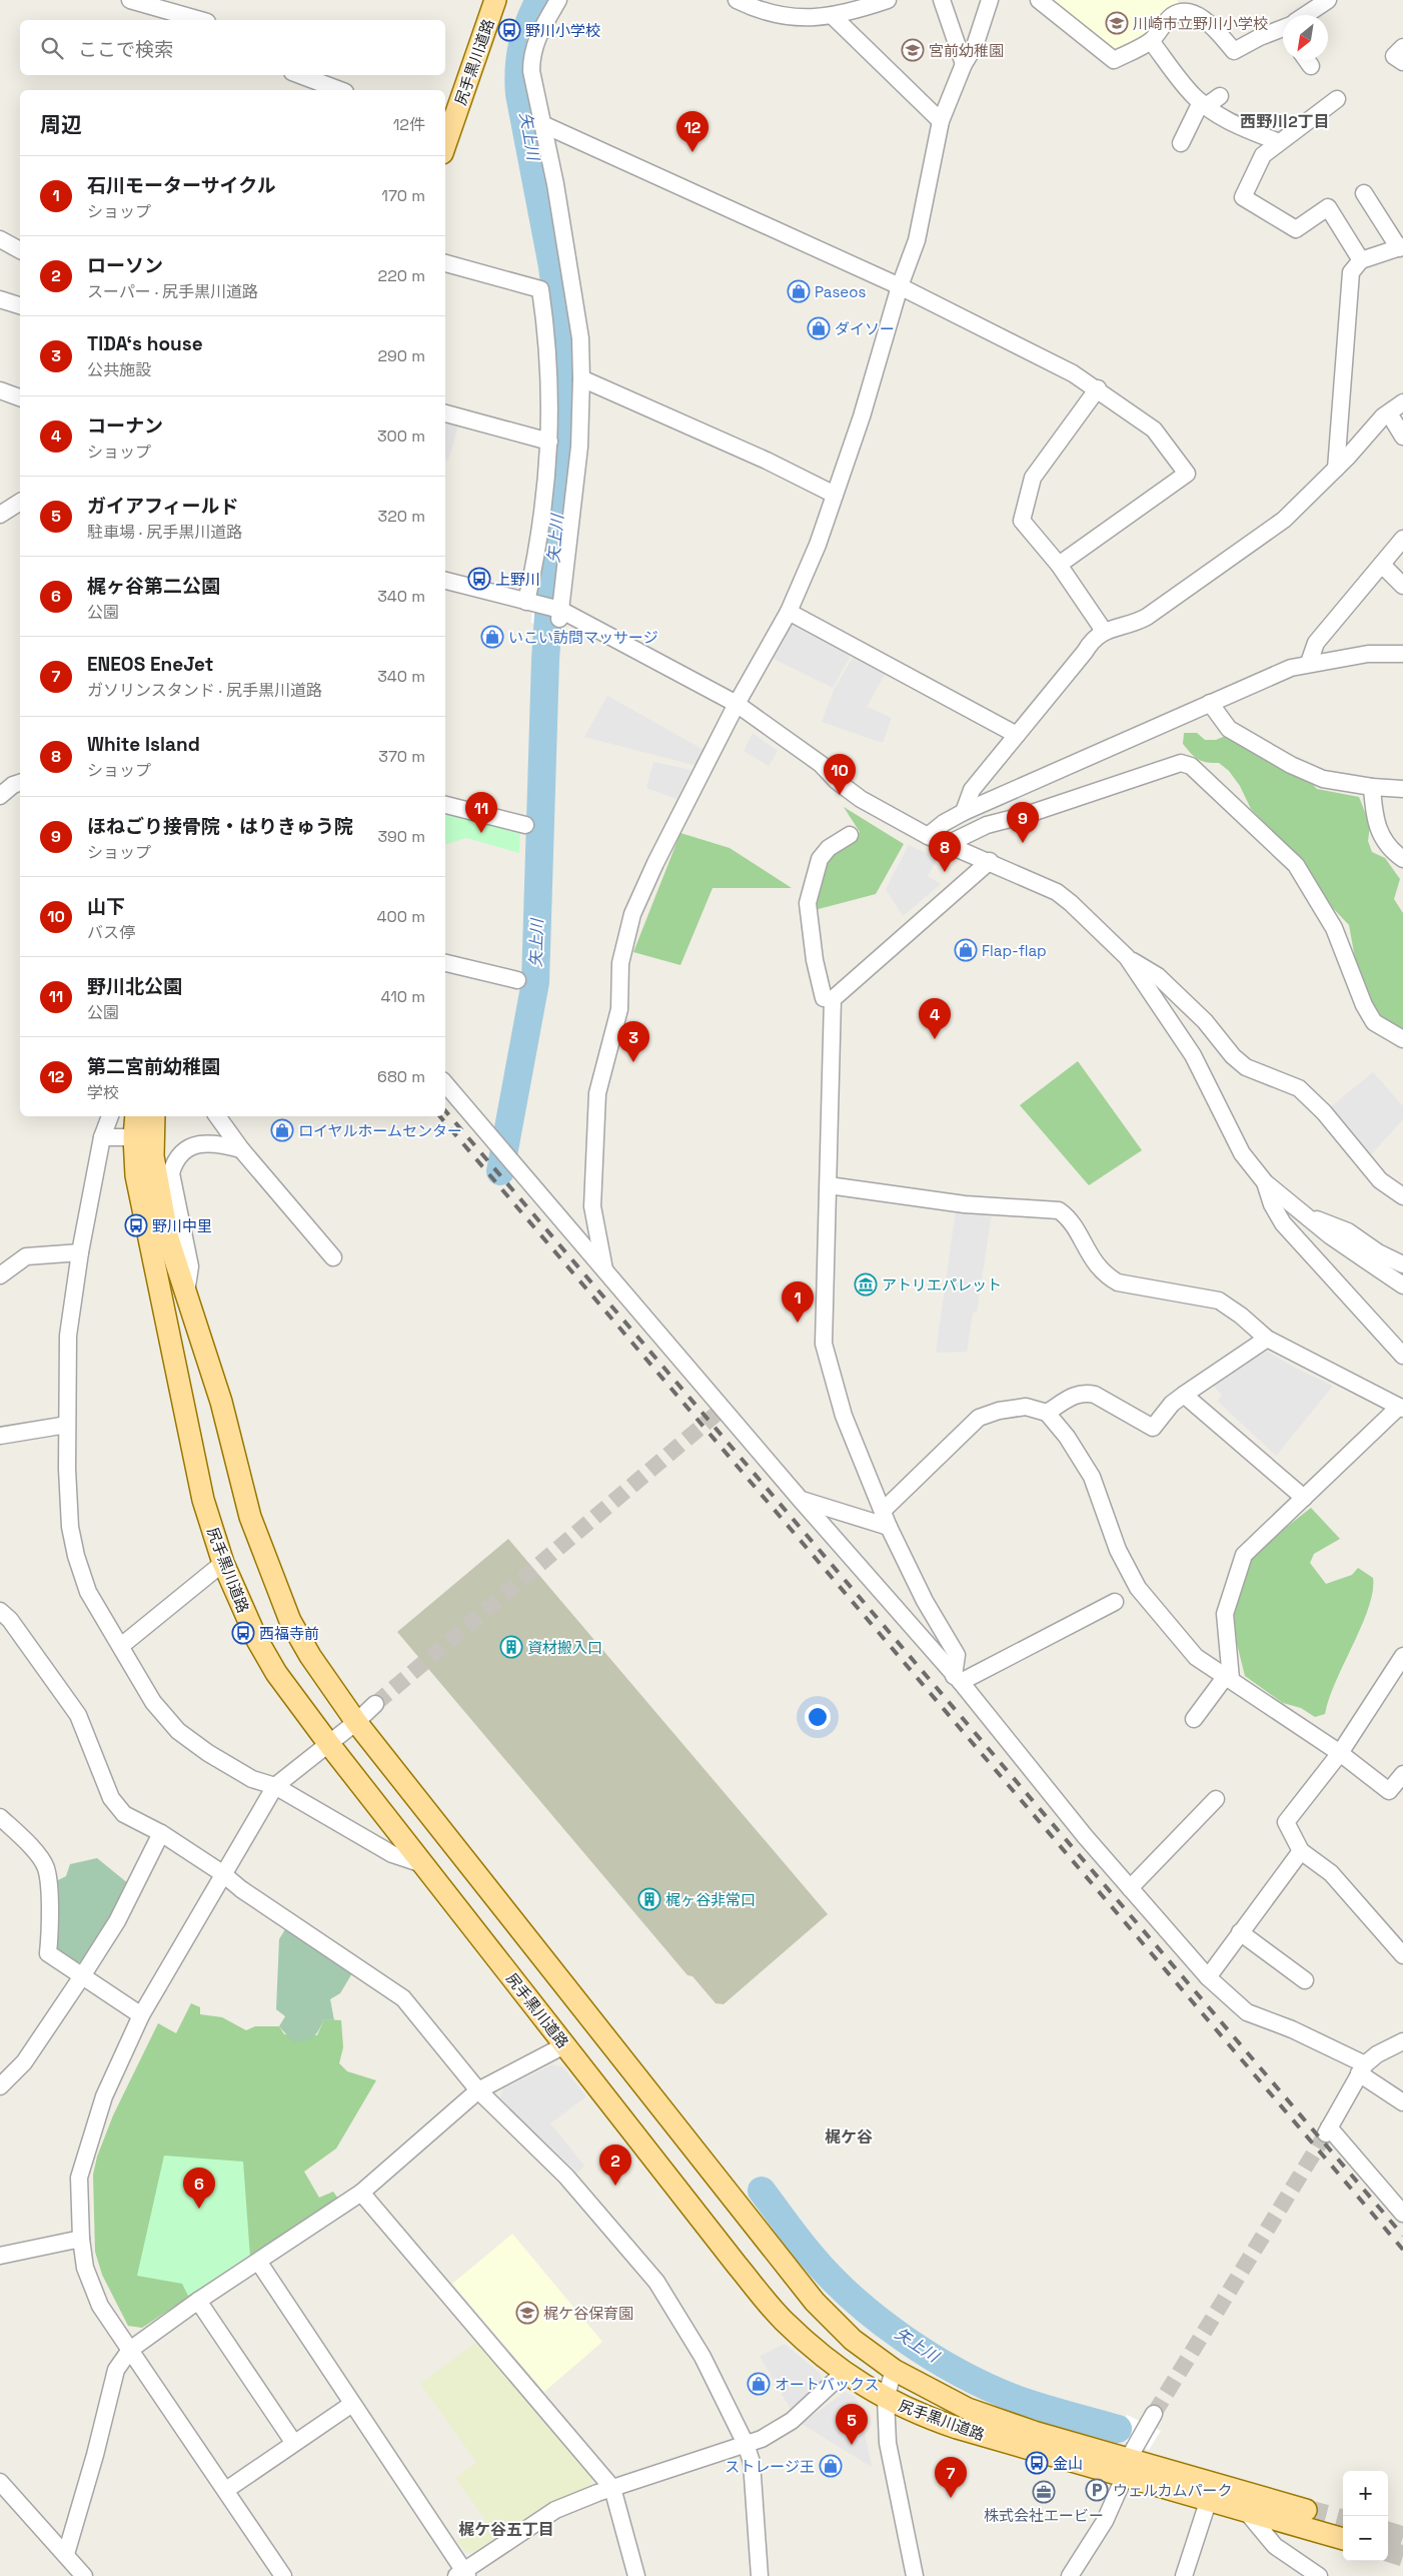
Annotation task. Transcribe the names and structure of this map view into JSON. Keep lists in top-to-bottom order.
{
  "streets": {
    "main road": ["尻手黒川道路"]
  },
  "districts": ["西野川2丁目", "梶ケ谷", "梶ケ谷五丁目"],
  "water": ["矢上川"],
  "places": {
    "school or university": ["川崎市立野川小学校", "宮前幼稚園", "梶ケ谷保育園"],
    "bus stop": [
      "野川小学校",
      "上野川",
      "野川中里",
      "西福寺前",
      "金山"
    ],
    "shop": [
      "Paseos",
      "ダイソー",
      "いこい訪問マッサージ",
      "Flap-flap",
      "ロイヤルホームセンター",
      "オートバックス",
      "ストレージ王"
    ],
    "museum": ["アトリエパレット"],
    "building": ["資材搬入口", "梶ヶ谷非常口"],
    "parking": ["ウェルカムパーク"],
    "office": ["株式会社エービー"]
  },
  "north": "bottom left",
  "page": {
    "search": "ここで検索",
    "heading": ["周辺", "12件"],
    "pins": [
      "12",
      "10",
      "11",
      "9",
      "8",
      "4",
      "3",
      "1",
      "2",
      "6",
      "5",
      "7"
    ],
    "list": [
      {
        "mark": "1",
        "name": "石川モーターサイクル",
        "note": "ショップ",
        "value": "170 m"
      },
      {
        "mark": "2",
        "name": "ローソン",
        "note": "スーパー · 尻手黒川道路",
        "value": "220 m"
      },
      {
        "mark": "3",
        "name": "TIDA‘s house",
        "note": "公共施設",
        "value": "290 m"
      },
      {
        "mark": "4",
        "name": "コーナン",
        "note": "ショップ",
        "value": "300 m"
      },
      {
        "mark": "5",
        "name": "ガイアフィールド",
        "note": "駐車場 · 尻手黒川道路",
        "value": "320 m"
      },
      {
        "mark": "6",
        "name": "梶ヶ谷第二公園",
        "note": "公園",
        "value": "340 m"
      },
      {
        "mark": "7",
        "name": "ENEOS EneJet",
        "note": "ガソリンスタンド · 尻手黒川道路",
        "value": "340 m"
      },
      {
        "mark": "8",
        "name": "White Island",
        "note": "ショップ",
        "value": "370 m"
      },
      {
        "mark": "9",
        "name": "ほねごり接骨院・はりきゅう院",
        "note": "ショップ",
        "value": "390 m"
      },
      {
        "mark": "10",
        "name": "山下",
        "note": "バス停",
        "value": "400 m"
      },
      {
        "mark": "11",
        "name": "野川北公園",
        "note": "公園",
        "value": "410 m"
      },
      {
        "mark": "12",
        "name": "第二宮前幼稚園",
        "note": "学校",
        "value": "680 m"
      }
    ],
    "map_buttons": ["+", "−"]
  }
}
